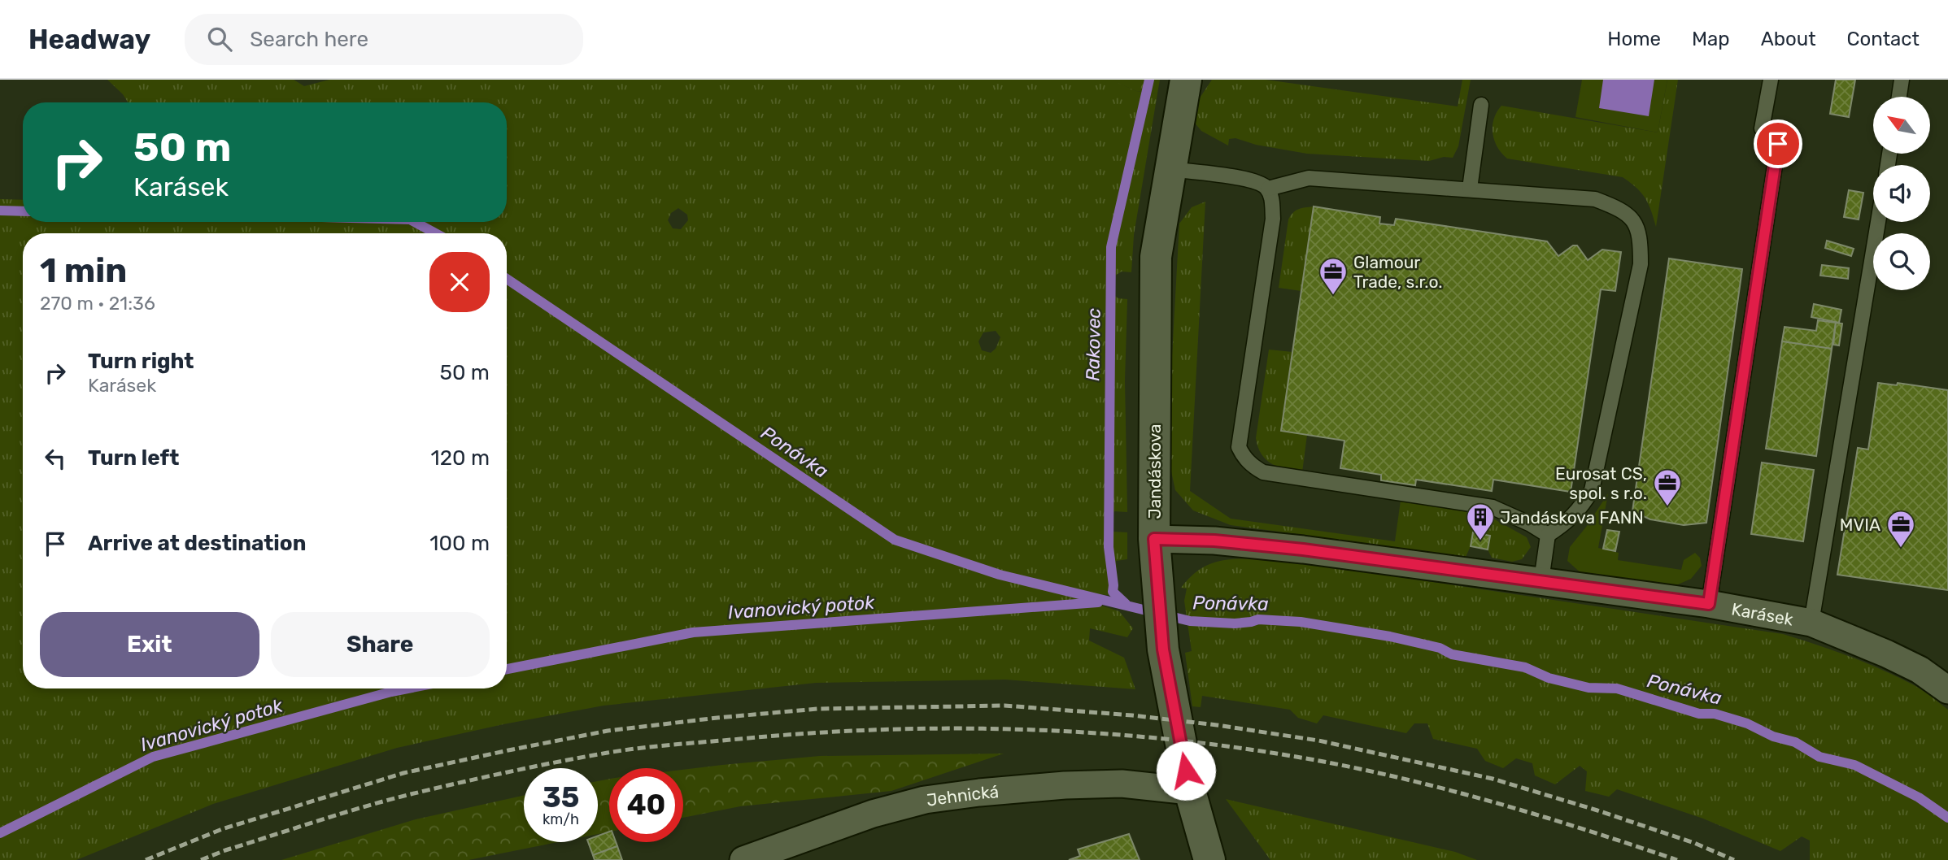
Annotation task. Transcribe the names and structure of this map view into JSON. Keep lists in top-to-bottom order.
{
  "streets": {
    "street": ["Jandáskova", "Karásek", "Jehnická"]
  },
  "crossings": [
    ["Jandáskova", "Karásek"],
    ["Jandáskova", "Jehnická"]
  ],
  "water": ["Rakovec", "Ponávka", "Ivanovický potok"],
  "places": {
    "office": ["Glamour Trade, s.r.o.", "Eurosat CS, spol. s r.o.", "MVIA"],
    "building": ["Jandáskova FANN"]
  },
  "north": "top left",
  "page": {
    "header": "Headway",
    "search": "Search here",
    "nav": [
      "Home",
      "Map",
      "About",
      "Contact"
    ],
    "turn": ["50 m", "Karásek"],
    "heading": ["1 min", "270 m · 21:36"],
    "list": [
      {
        "name": "Turn right",
        "note": "Karásek",
        "value": "50 m"
      },
      {
        "name": "Turn left",
        "value": "120 m"
      },
      {
        "name": "Arrive at destination",
        "value": "100 m"
      }
    ],
    "buttons": ["Exit", "Share"],
    "speed": "35 km/h",
    "limit": "40"
  }
}
